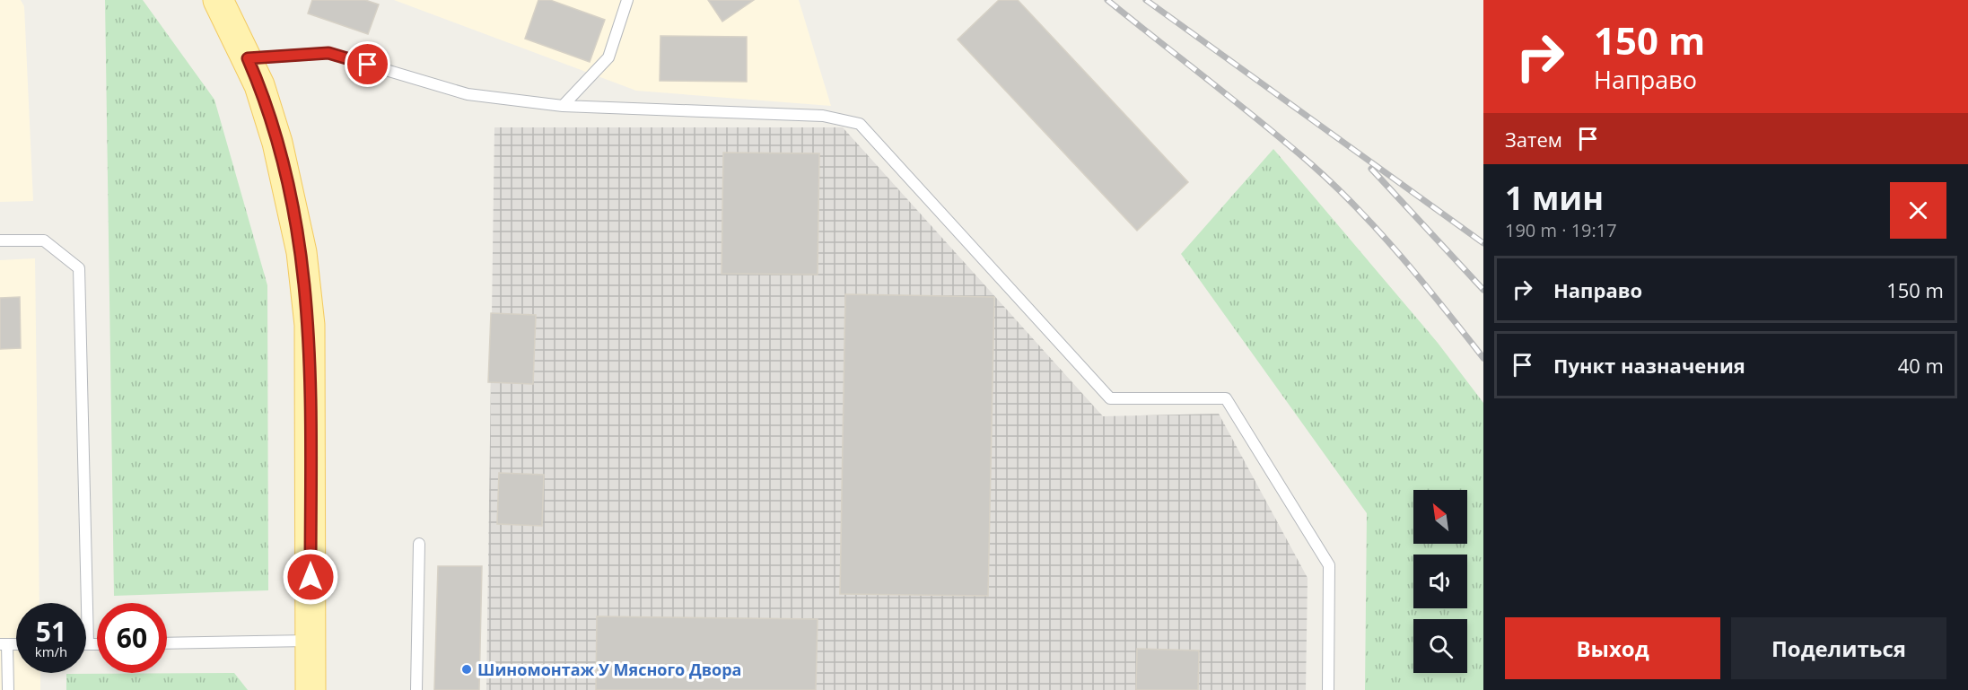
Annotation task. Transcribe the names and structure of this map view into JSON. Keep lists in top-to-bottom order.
{
  "places": ["Шиномонтаж У Мясного Двора"],
  "north": "top left",
  "page": {
    "turn": ["150 m", "Направо"],
    "then": "Затем",
    "heading": ["1 мин", "190 m · 19:17"],
    "list": [
      {
        "name": "Направо",
        "value": "150 m"
      },
      {
        "name": "Пункт назначения",
        "value": "40 m"
      }
    ],
    "speed": "51 km/h",
    "limit": "60",
    "buttons": ["Выход", "Поделиться"]
  }
}
